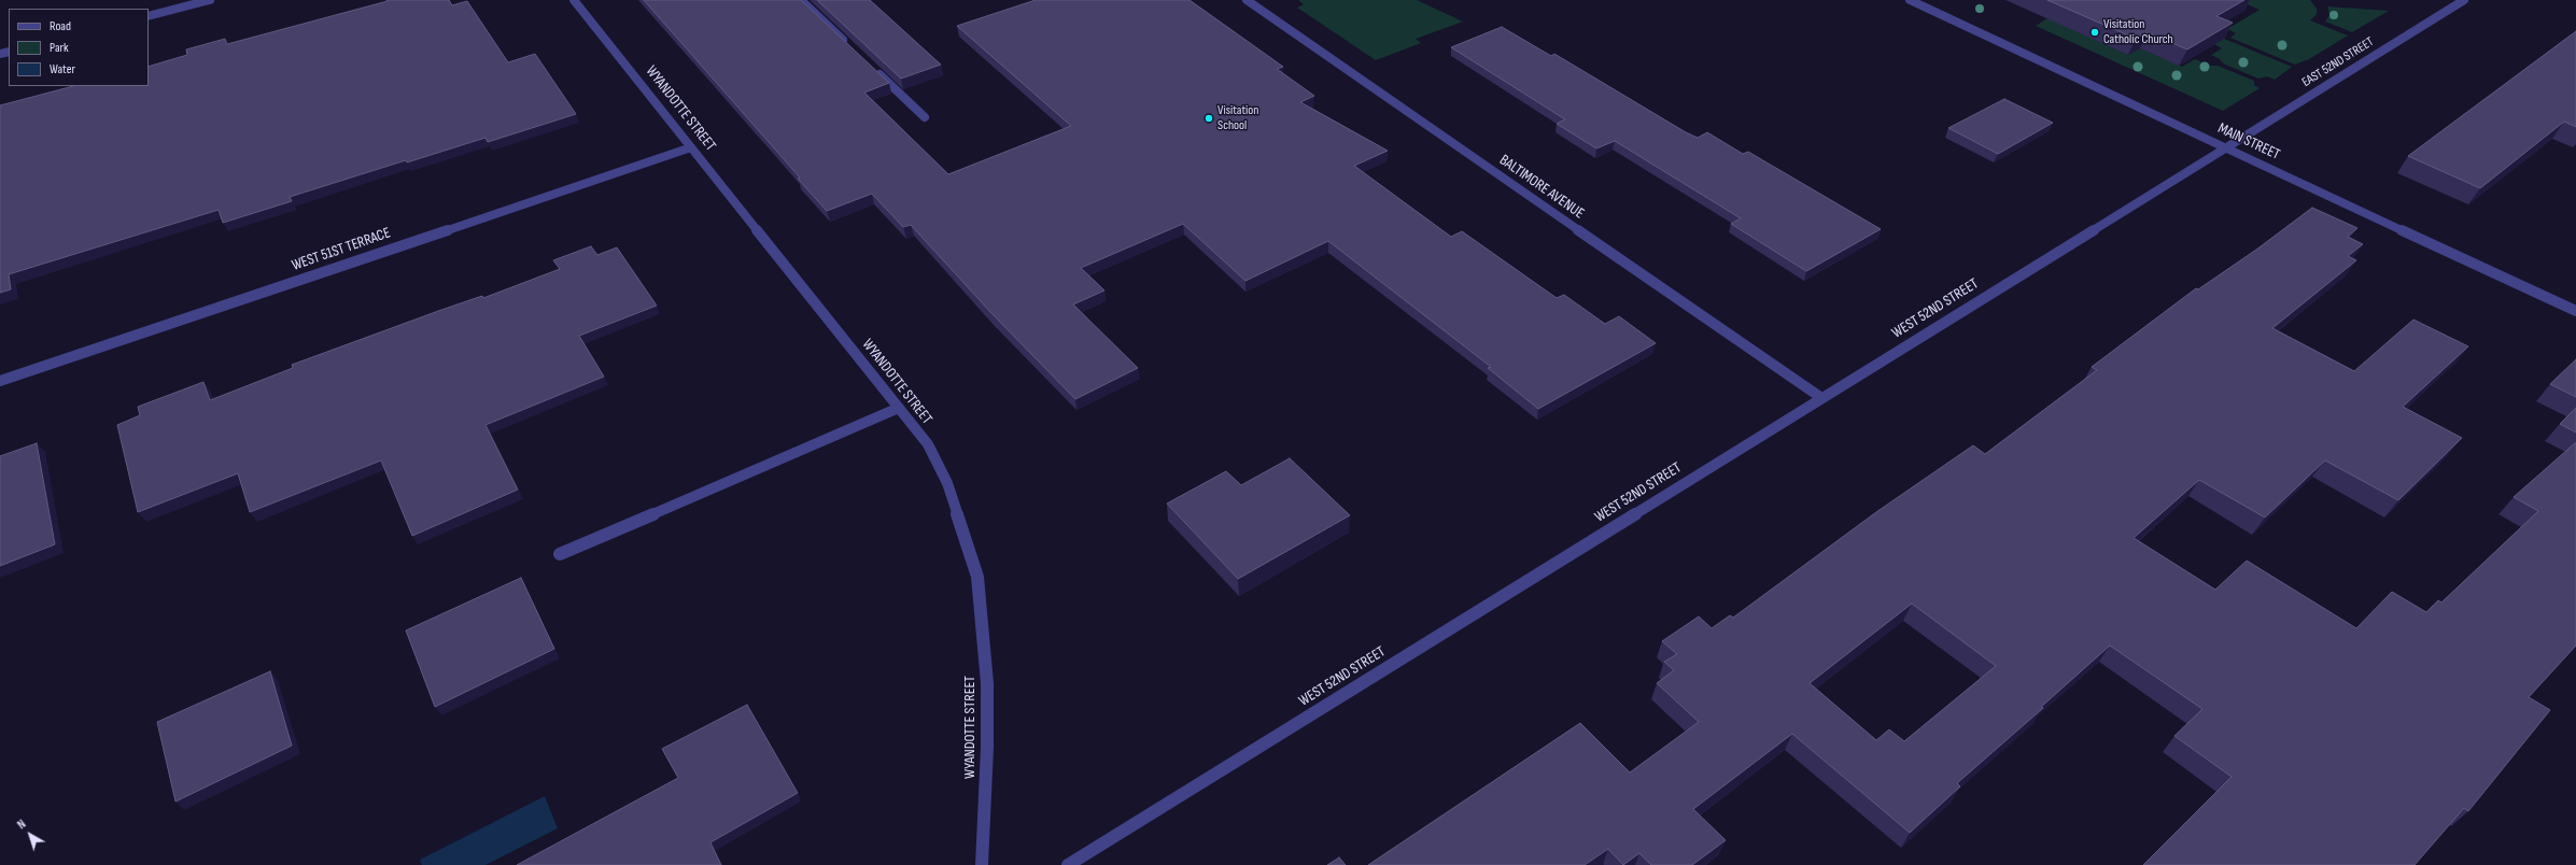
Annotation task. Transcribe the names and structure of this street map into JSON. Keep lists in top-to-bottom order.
{
  "streets": {
    "street": [
      "EAST 52ND STREET",
      "WYANDOTTE STREET",
      "MAIN STREET",
      "BALTIMORE AVENUE",
      "WEST 51ST TERRACE",
      "WEST 52ND STREET"
    ]
  },
  "crossings": [
    ["EAST 52ND STREET", "MAIN STREET"],
    ["EAST 52ND STREET", "WEST 52ND STREET"],
    ["WYANDOTTE STREET", "WEST 51ST TERRACE"],
    ["MAIN STREET", "WEST 52ND STREET"],
    ["BALTIMORE AVENUE", "WEST 52ND STREET"]
  ],
  "places": ["Visitation Catholic Church", "Visitation School"],
  "legend": ["Road", "Park", "Water"],
  "north": "top left"
}
